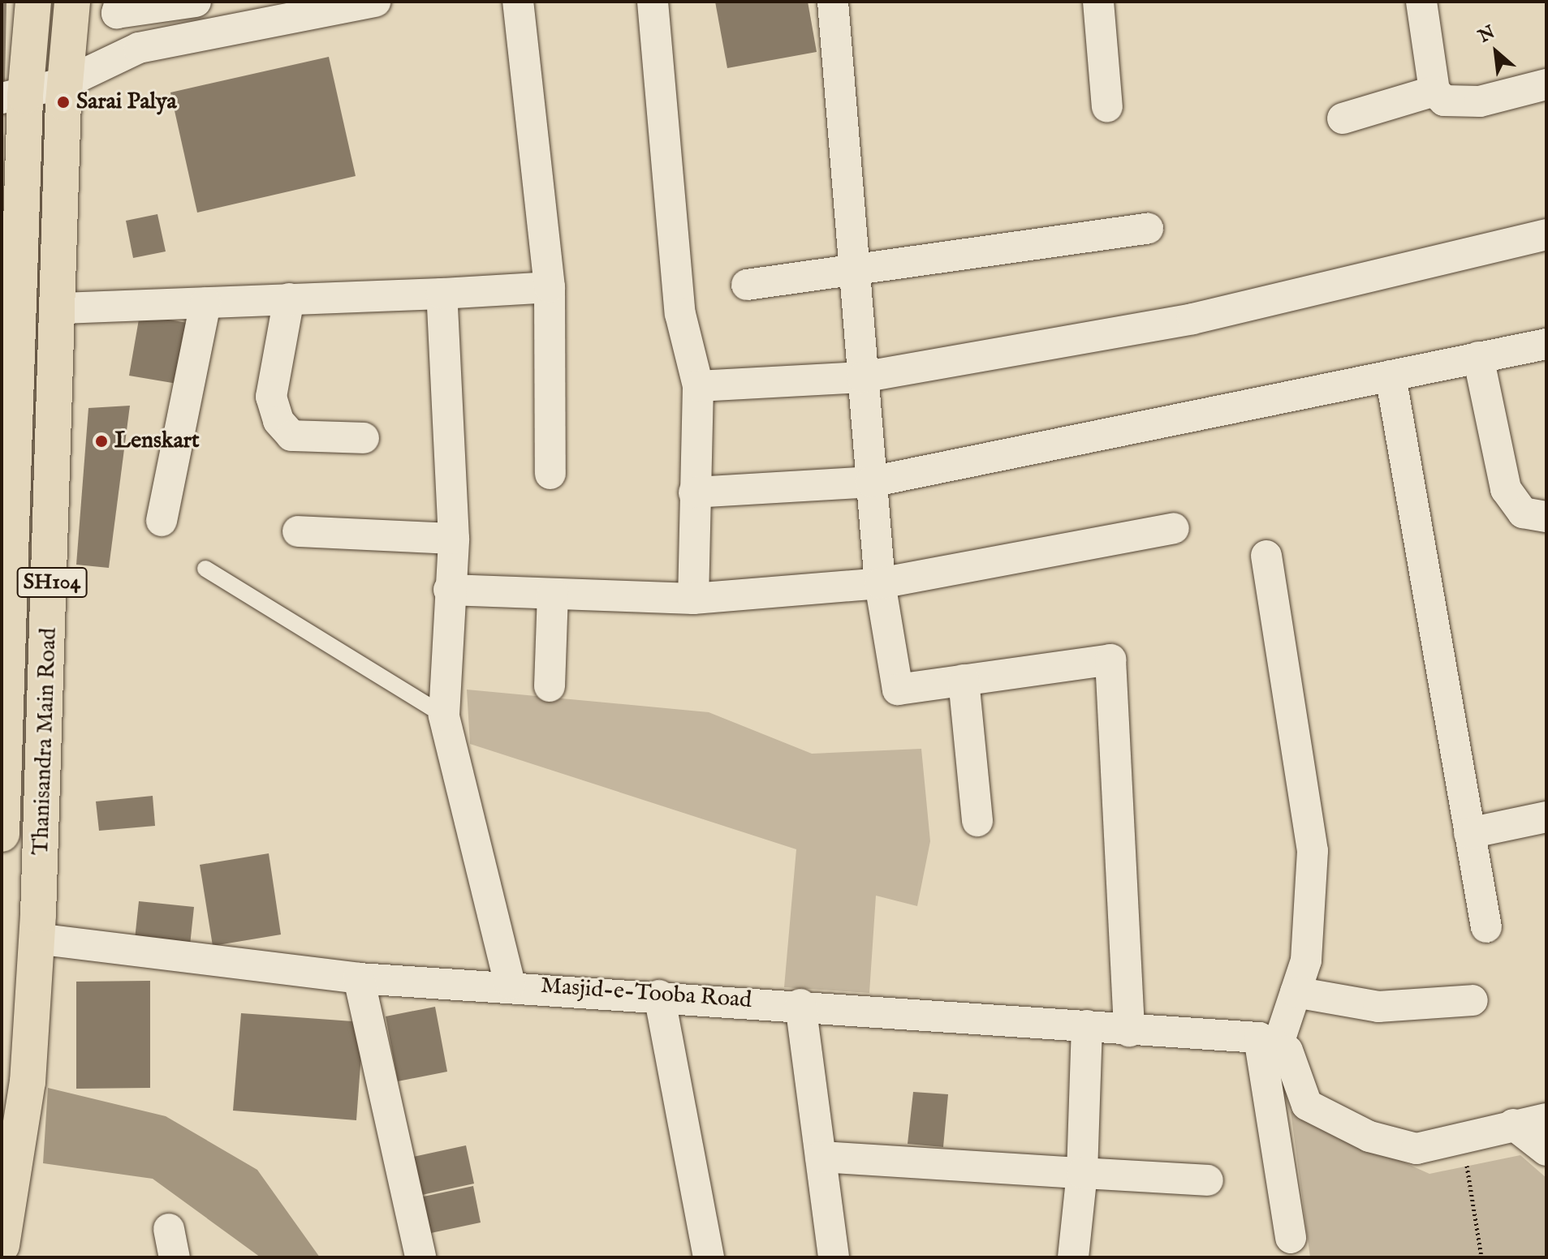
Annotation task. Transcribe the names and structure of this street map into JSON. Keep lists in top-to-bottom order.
{
  "streets": {
    "main road": ["SH104", "Thanisandra Main Road"],
    "street": ["Masjid-e-Tooba Road"]
  },
  "crossings": [
    ["Thanisandra Main Road", "Masjid-e-Tooba Road"]
  ],
  "places": ["Sarai Palya", "Lenskart"],
  "north": "top left"
}
